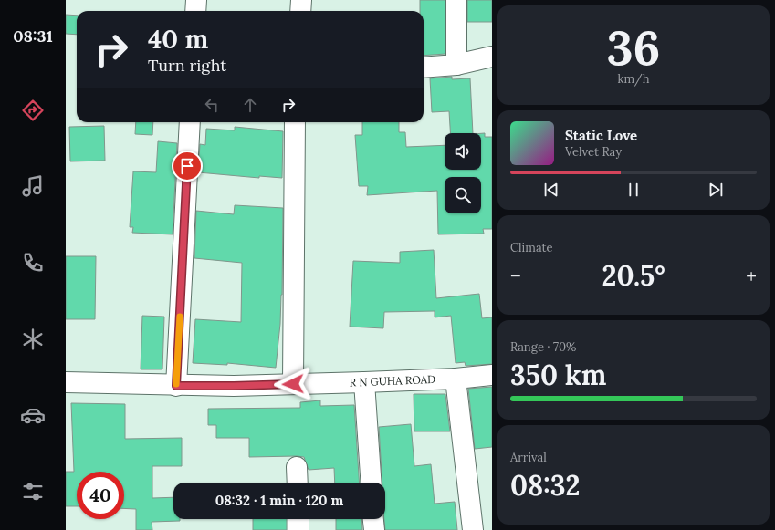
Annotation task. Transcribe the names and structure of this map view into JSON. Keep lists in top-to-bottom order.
{
  "streets": {
    "street": ["R N GUHA ROAD"]
  },
  "page": {
    "tabs": "08:31",
    "tile": [
      ["36", "km/h"],
      "Climate",
      ["Range · 70%", "350 km"],
      ["Arrival", "08:32"]
    ],
    "turn": ["40 m", "Turn right"],
    "song": ["Static Love", "Velvet Ray"],
    "heat": ["−", "20.5°", "+"],
    "limit": "40",
    "trip": "08:32 · 1 min · 120 m"
  }
}
